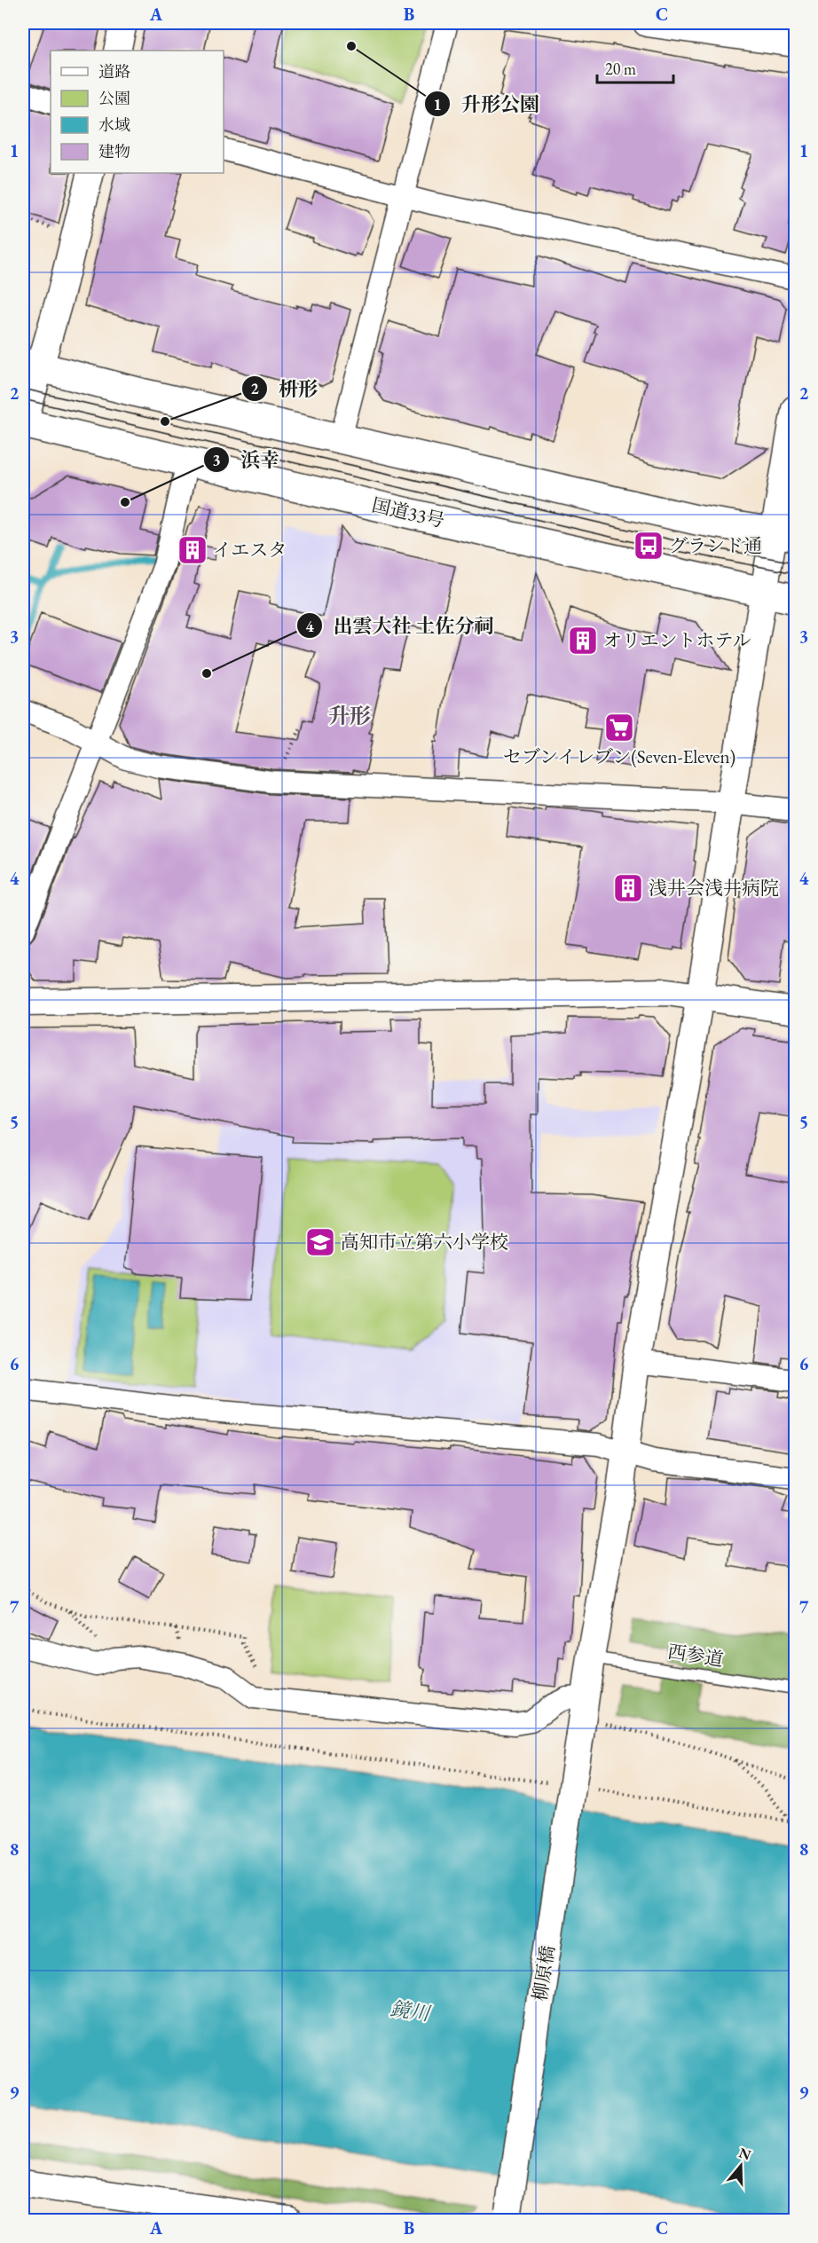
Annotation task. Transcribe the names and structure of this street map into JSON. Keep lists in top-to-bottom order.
{
  "streets": {
    "highway": ["国道33号"],
    "street": ["柳原橋"],
    "lane": ["西参道"]
  },
  "crossings": [
    ["国道33号", "柳原橋"],
    ["西参道", "柳原橋"]
  ],
  "districts": ["升形"],
  "water": ["鏡川"],
  "places": {
    "other": [
      "升形公園",
      "枡形",
      "浜幸",
      "出雲大社 土佐分祠"
    ],
    "bus stop": ["グランド通"],
    "building": ["イエスタ", "オリエントホテル", "浅井会浅井病院"],
    "supermarket": ["セブンイレブン(Seven-Eleven)"],
    "school or university": ["高知市立第六小学校"]
  },
  "legend": [
    "道路",
    "公園",
    "水域",
    "建物"
  ],
  "scale_bar": "20 m",
  "north": "top",
  "grid": {
    "columns": ["A", "B", "C"],
    "rows": [
      "1",
      "2",
      "3",
      "4",
      "5",
      "6",
      "7",
      "8",
      "9"
    ]
  }
}
